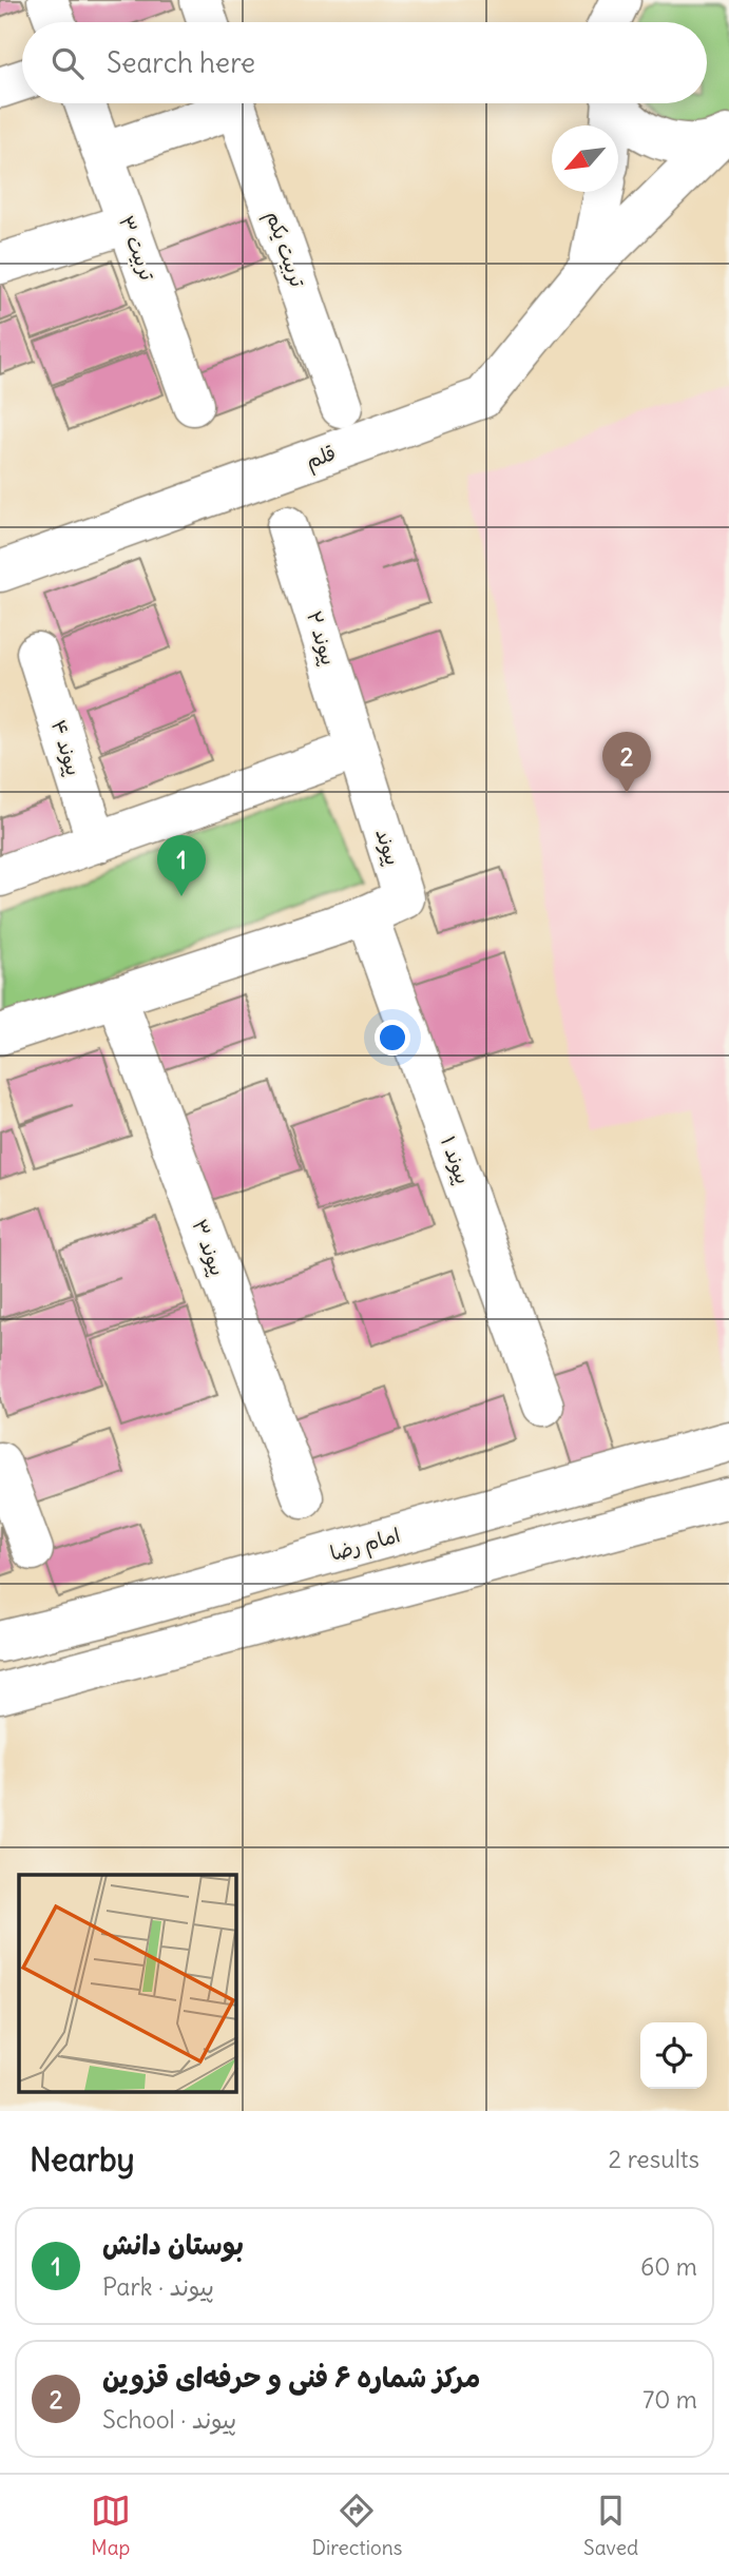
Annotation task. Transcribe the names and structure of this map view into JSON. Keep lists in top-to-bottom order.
{
  "streets": {
    "street": [
      "تربیت ۳",
      "تربیت یکم",
      "قلم",
      "پیوند ۲",
      "پیوند ۴",
      "پیوند",
      "پیوند ۱",
      "پیوند ۳",
      "امام رضا"
    ]
  },
  "crossings": [
    ["پیوند ۲", "پیوند"],
    ["پیوند", "پیوند ۱"],
    ["پیوند", "پیوند ۳"]
  ],
  "north": "bottom left",
  "page": {
    "search": "Search here",
    "pins": ["2", "1"],
    "heading": ["Nearby", "2 results"],
    "list": [
      {
        "mark": "1",
        "name": "بوستان دانش",
        "note": "Park · پیوند",
        "value": "60 m"
      },
      {
        "mark": "2",
        "name": "مرکز شماره ۶ فنی و حرفه‌ای قزوین",
        "note": "School · پیوند",
        "value": "70 m"
      }
    ],
    "nav": ["Map", "Directions", "Saved"]
  }
}
